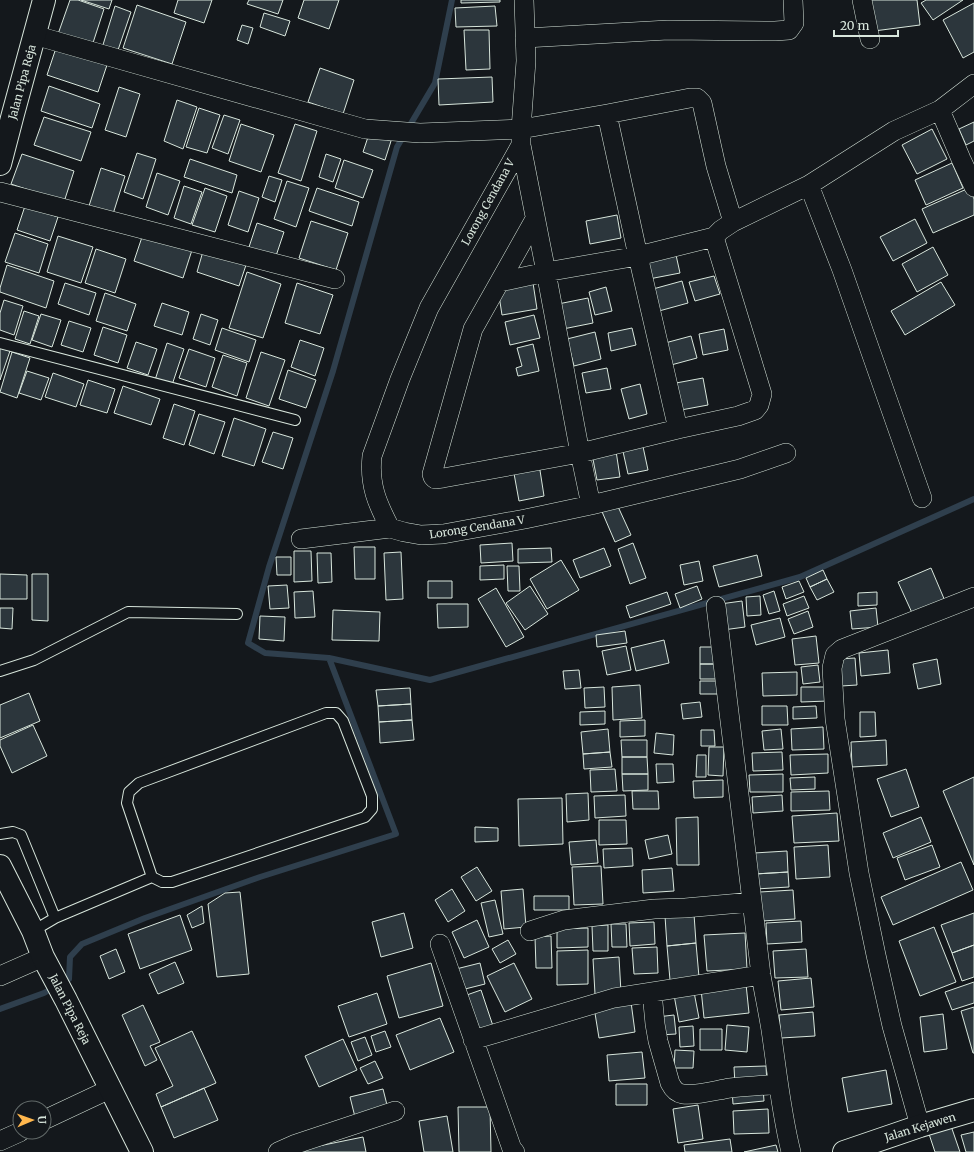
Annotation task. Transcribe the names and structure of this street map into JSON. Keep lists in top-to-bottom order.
{
  "streets": {
    "street": ["Jalan Pipa Reja", "Lorong Cendana V", "Jalan Kejawen"]
  },
  "scale_bar": "20 m",
  "north": "right"
}
